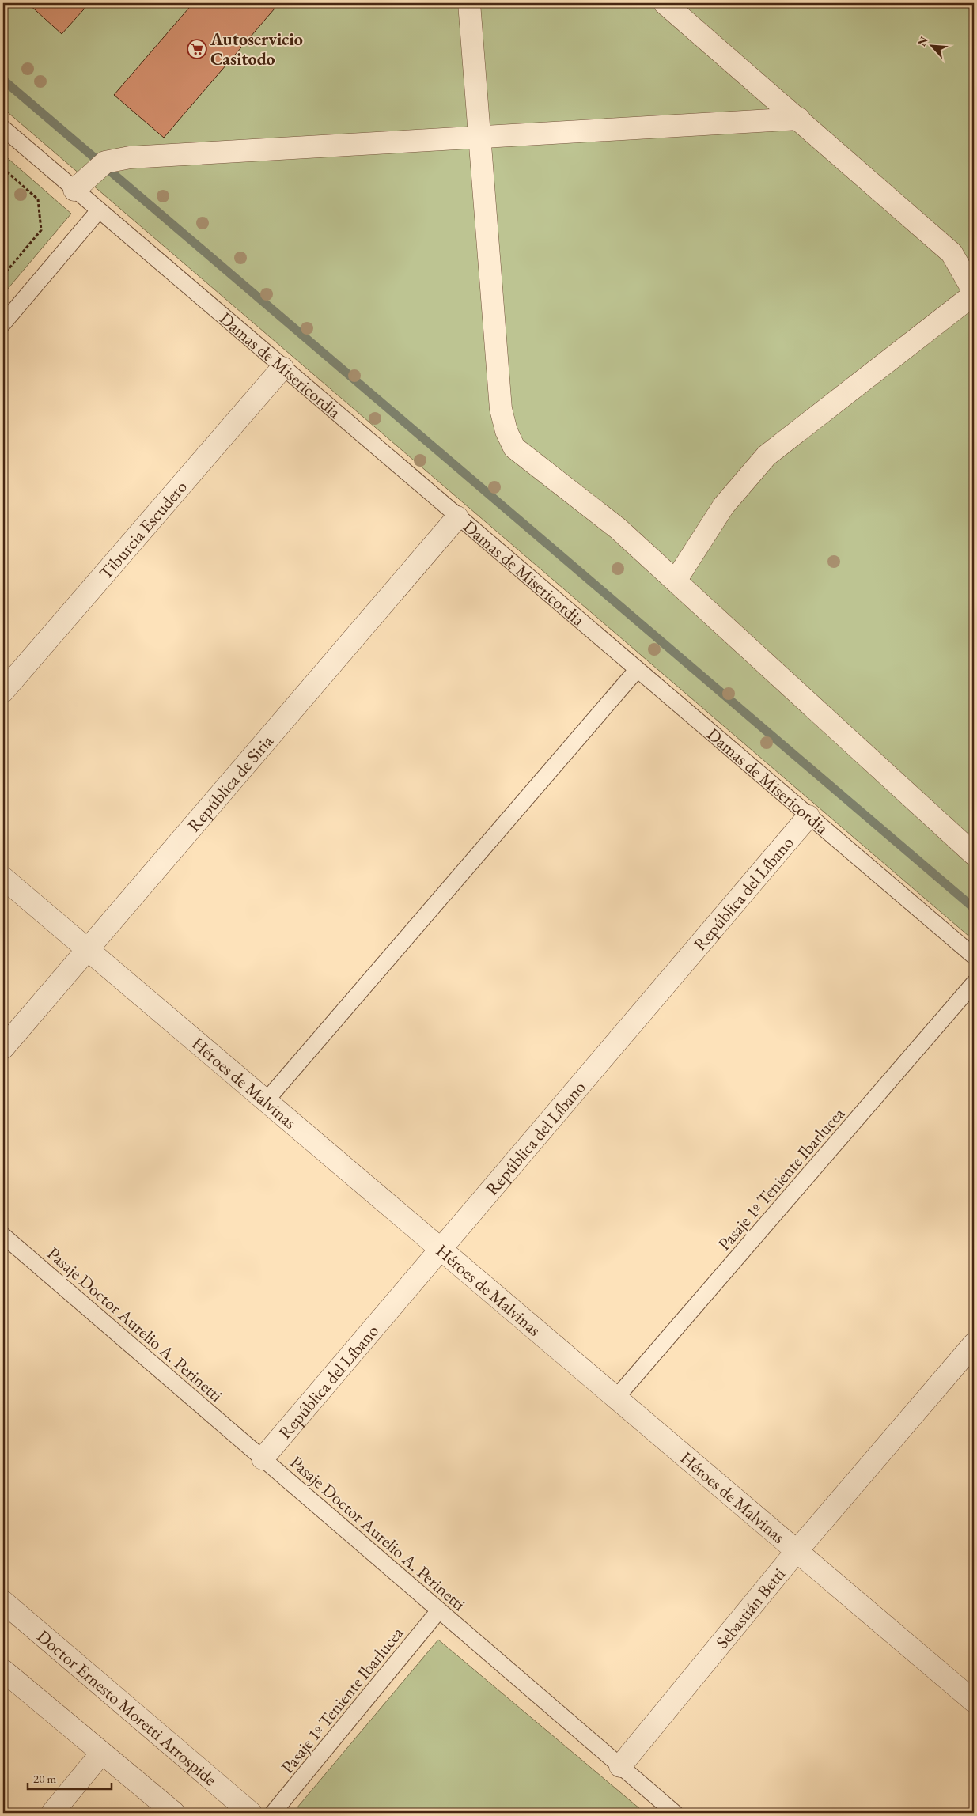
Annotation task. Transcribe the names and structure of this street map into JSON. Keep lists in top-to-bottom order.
{
  "streets": {
    "street": [
      "Tiburcia Escudero",
      "República de Siria",
      "República del Líbano",
      "Héroes de Malvinas",
      "Sebastián Betti",
      "Doctor Ernesto Moretti Arrospide"
    ],
    "lane": ["Damas de Misericordia", "Pasaje 1º Teniente Ibarlucea", "Pasaje Doctor Aurelio A. Perinetti"]
  },
  "crossings": [
    ["Damas de Misericordia", "Tiburcia Escudero"],
    ["Damas de Misericordia", "República de Siria"],
    ["Damas de Misericordia", "República del Líbano"],
    ["República de Siria", "Héroes de Malvinas"],
    ["República del Líbano", "Héroes de Malvinas"],
    ["República del Líbano", "Pasaje Doctor Aurelio A. Perinetti"],
    ["Héroes de Malvinas", "Pasaje 1º Teniente Ibarlucea"],
    ["Héroes de Malvinas", "Sebastián Betti"],
    ["Pasaje 1º Teniente Ibarlucea", "Pasaje Doctor Aurelio A. Perinetti"],
    ["Pasaje Doctor Aurelio A. Perinetti", "Sebastián Betti"]
  ],
  "places": {
    "supermarket": ["Autoservicio Casitodo"]
  },
  "scale_bar": "20 m",
  "north": "top left"
}
